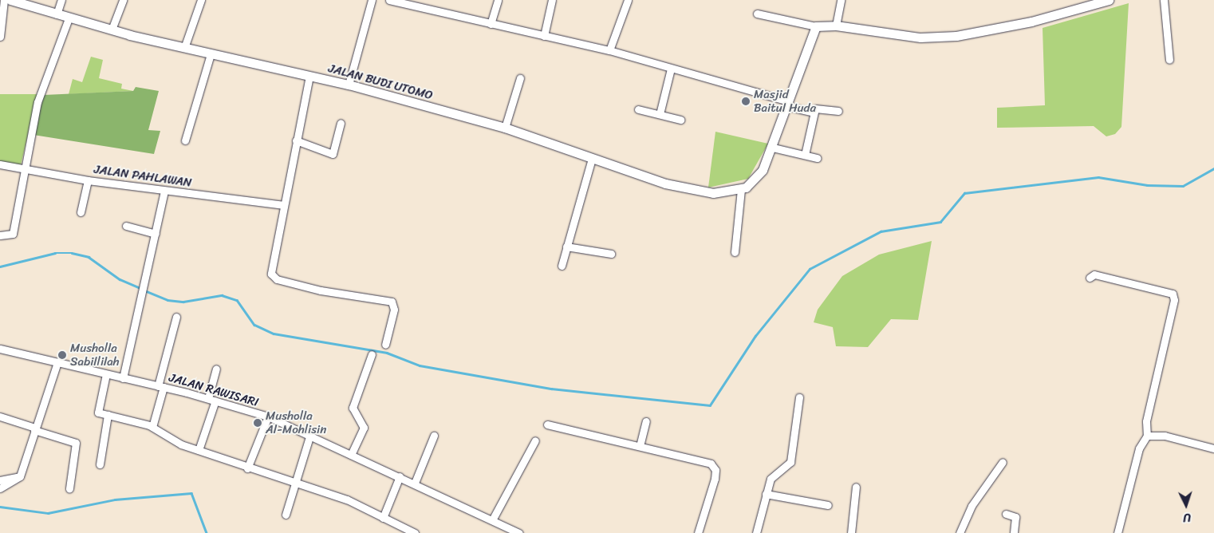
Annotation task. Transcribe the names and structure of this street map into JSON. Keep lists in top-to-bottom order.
{
  "streets": {
    "street": ["JALAN BUDI UTOMO", "JALAN PAHLAWAN", "JALAN RAWISARI"]
  },
  "places": ["Masjid Baitul Huda", "Musholla Sabillilah", "Musholla Al-Mohlisin"],
  "north": "bottom"
}
